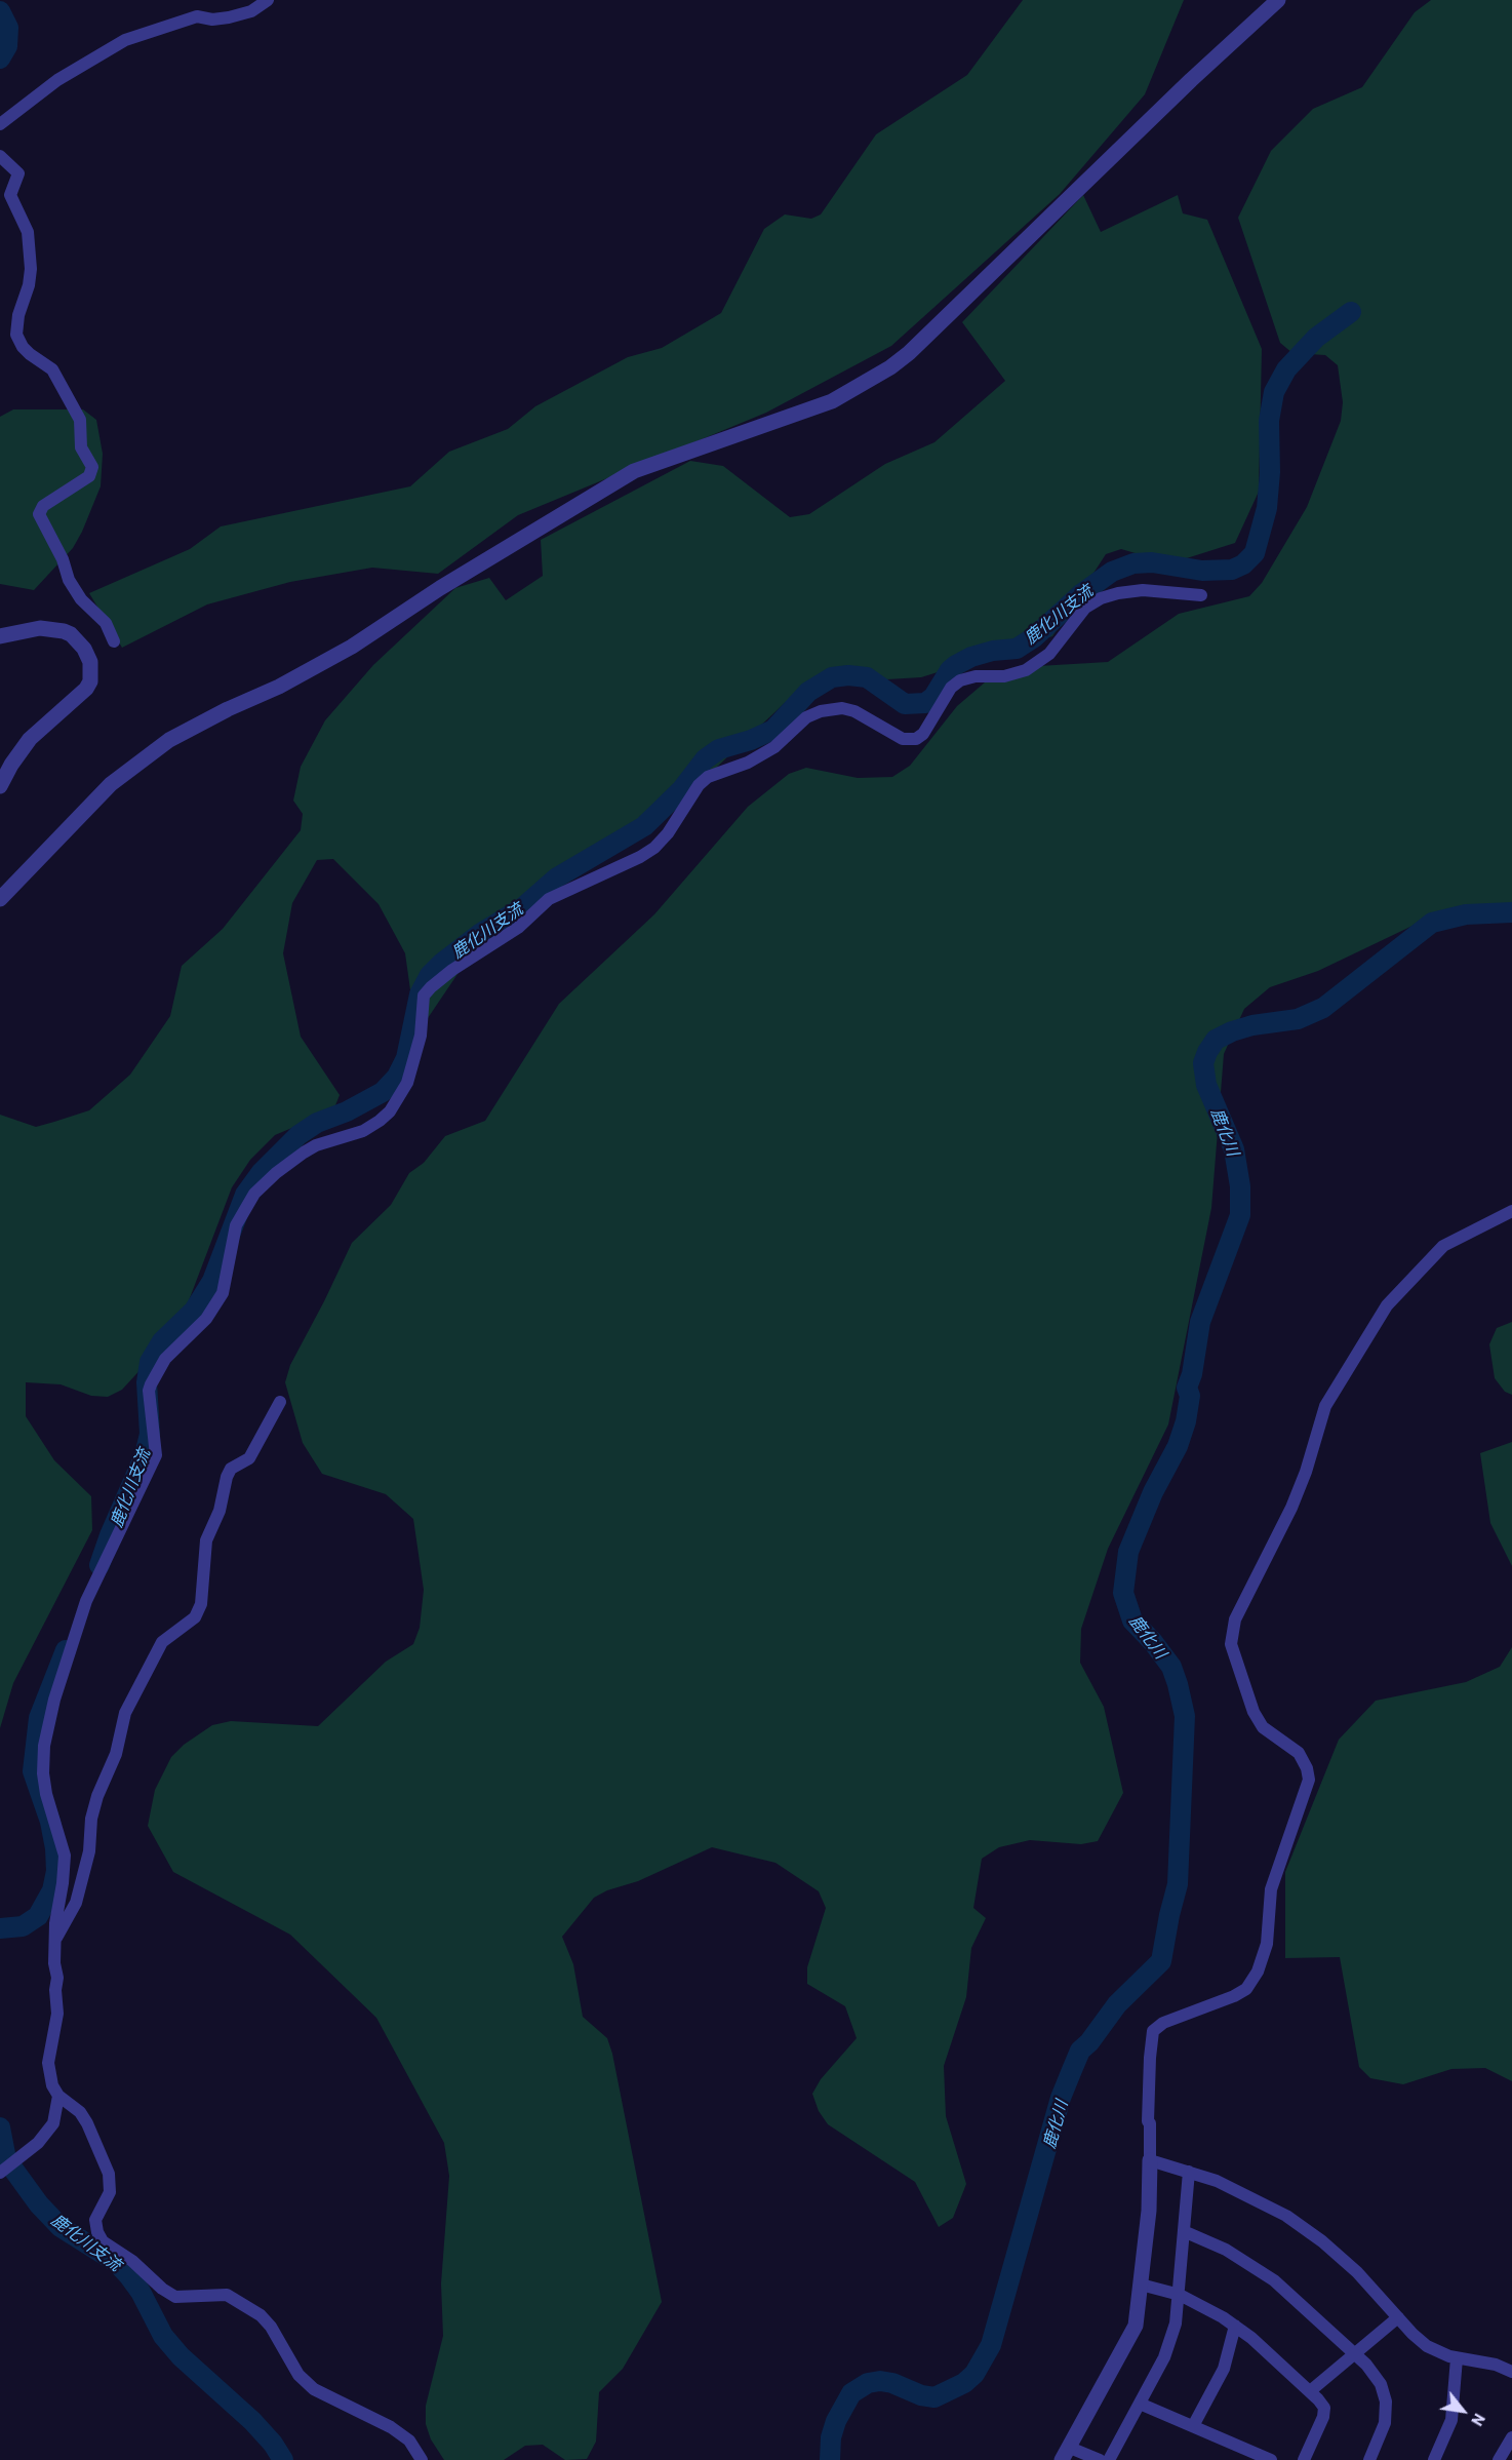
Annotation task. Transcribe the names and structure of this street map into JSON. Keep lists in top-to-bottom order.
{
  "water": ["鹿化川支流", "鹿化川"],
  "north": "bottom right"
}
